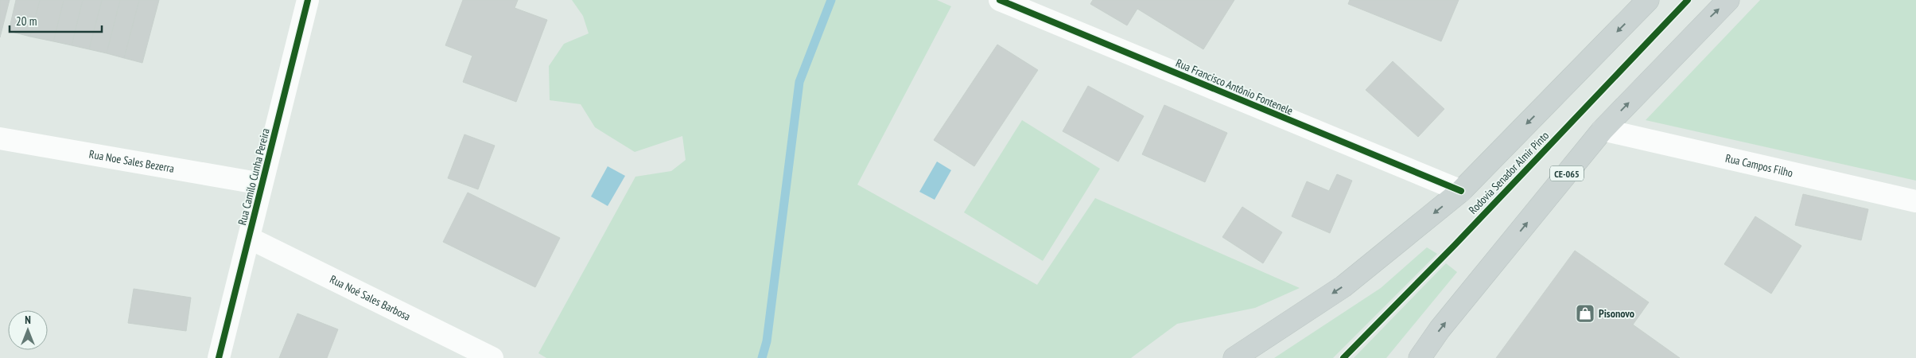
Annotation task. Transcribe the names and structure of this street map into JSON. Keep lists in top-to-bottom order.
{
  "streets": {
    "main road": ["Rodovia Senador Almir Pinto", "CE-065"],
    "street": [
      "Rua Francisco Antônio Fontenele",
      "Rua Noe Sales Bezerra",
      "Rua Campos Filho",
      "Rua Camilo Cunha Pereira",
      "Rua Noé Sales Barbosa"
    ]
  },
  "crossings": [
    ["Rua Francisco Antônio Fontenele", "Rodovia Senador Almir Pinto"],
    ["Rua Noe Sales Bezerra", "Rua Camilo Cunha Pereira"],
    ["Rua Campos Filho", "CE-065"],
    ["Rua Camilo Cunha Pereira", "Rua Noé Sales Barbosa"]
  ],
  "places": {
    "shop": ["Pisonovo"]
  },
  "scale_bar": "20 m",
  "north": "top"
}
